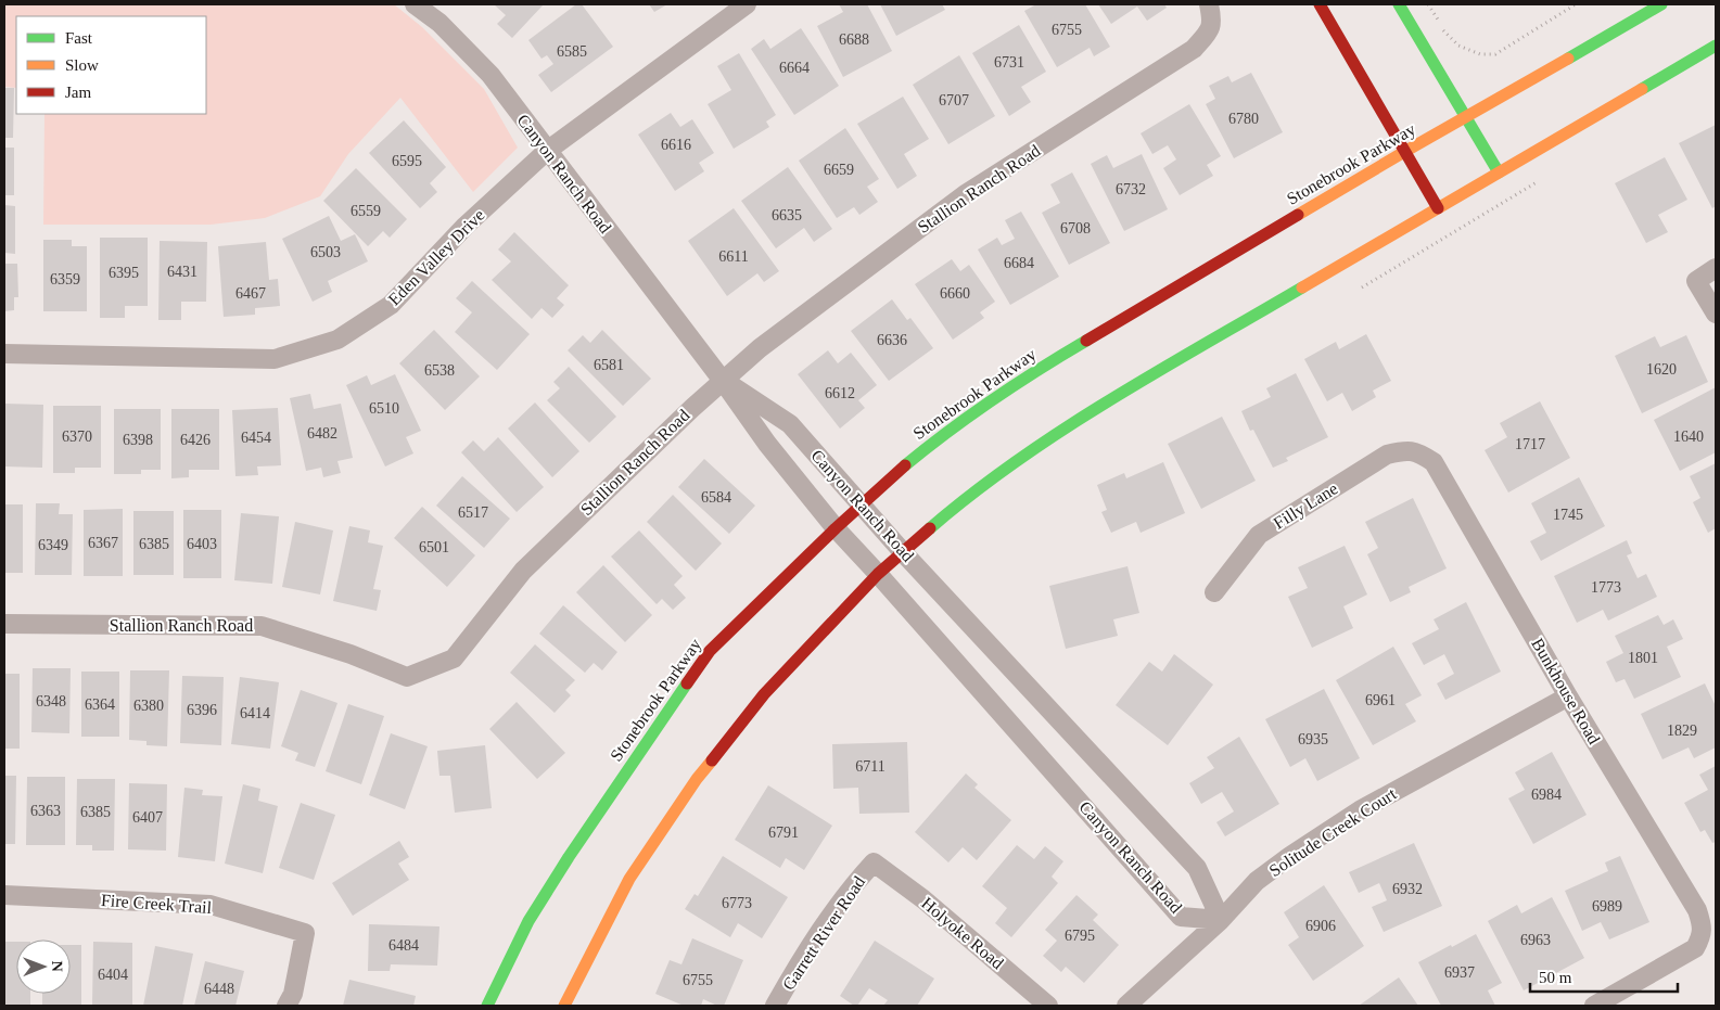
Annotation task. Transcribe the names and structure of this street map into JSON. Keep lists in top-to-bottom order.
{
  "streets": {
    "main road": ["Stonebrook Parkway"],
    "street": [
      "Canyon Ranch Road",
      "Stallion Ranch Road",
      "Eden Valley Drive",
      "Filly Lane",
      "Bunkhouse Road",
      "Solitude Creek Court",
      "Fire Creek Trail",
      "Garrett River Road",
      "Holyoke Road"
    ]
  },
  "crossings": [
    ["Stonebrook Parkway", "Canyon Ranch Road"],
    ["Canyon Ranch Road", "Stallion Ranch Road"],
    ["Canyon Ranch Road", "Eden Valley Drive"],
    ["Canyon Ranch Road", "Solitude Creek Court"],
    ["Filly Lane", "Bunkhouse Road"],
    ["Bunkhouse Road", "Solitude Creek Court"],
    ["Garrett River Road", "Holyoke Road"]
  ],
  "house_numbers": [
    "6755",
    "6688",
    "6585",
    "6731",
    "6664",
    "6707",
    "6780",
    "6616",
    "6595",
    "6659",
    "6732",
    "6559",
    "6635",
    "6708",
    "6503",
    "6611",
    "6684",
    "6431",
    "6395",
    "6359",
    "6467",
    "6660",
    "6636",
    "6581",
    "1620",
    "6538",
    "6612",
    "6510",
    "6482",
    "6370",
    "1640",
    "6454",
    "6398",
    "6426",
    "1717",
    "6584",
    "6517",
    "1745",
    "6367",
    "6385",
    "6403",
    "6349",
    "6501",
    "1773",
    "1801",
    "6961",
    "6348",
    "6364",
    "6380",
    "6396",
    "6414",
    "1829",
    "6935",
    "6711",
    "6984",
    "6363",
    "6385",
    "6407",
    "6791",
    "6932",
    "6773",
    "6989",
    "6906",
    "6795",
    "6963",
    "6484",
    "6937",
    "6404",
    "6755",
    "6448"
  ],
  "legend": ["Fast", "Slow", "Jam"],
  "scale_bar": "50 m",
  "north": "right"
}
